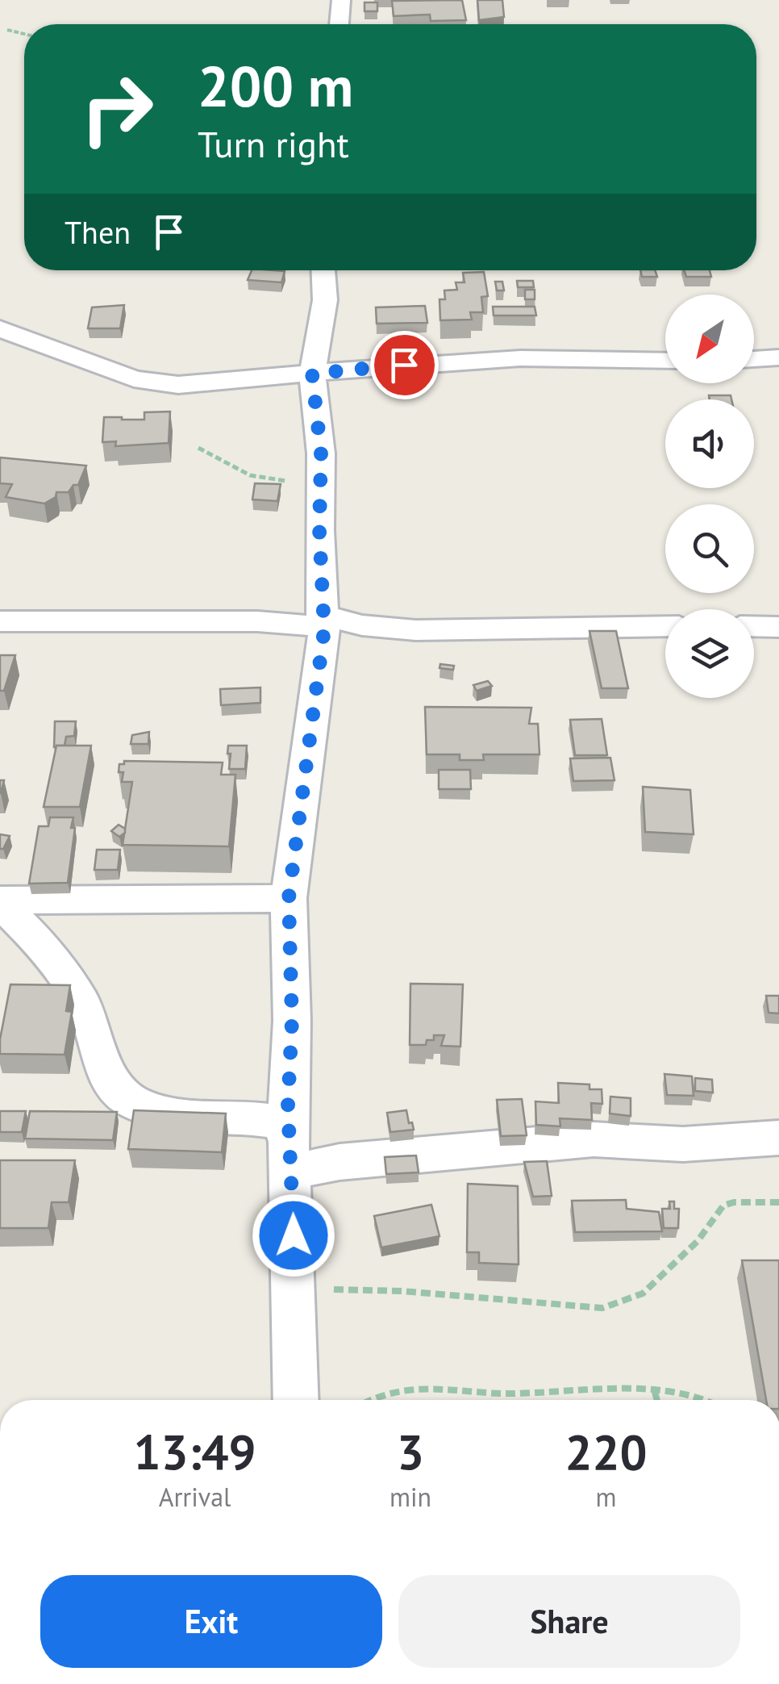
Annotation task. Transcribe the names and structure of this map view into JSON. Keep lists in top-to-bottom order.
{
  "north": "bottom left",
  "page": {
    "turn": ["200 m", "Turn right"],
    "then": "Then",
    "eta": [
      "13:49",
      "Arrival",
      "3",
      "min",
      "220",
      "m"
    ],
    "buttons": ["Exit", "Share"]
  }
}
